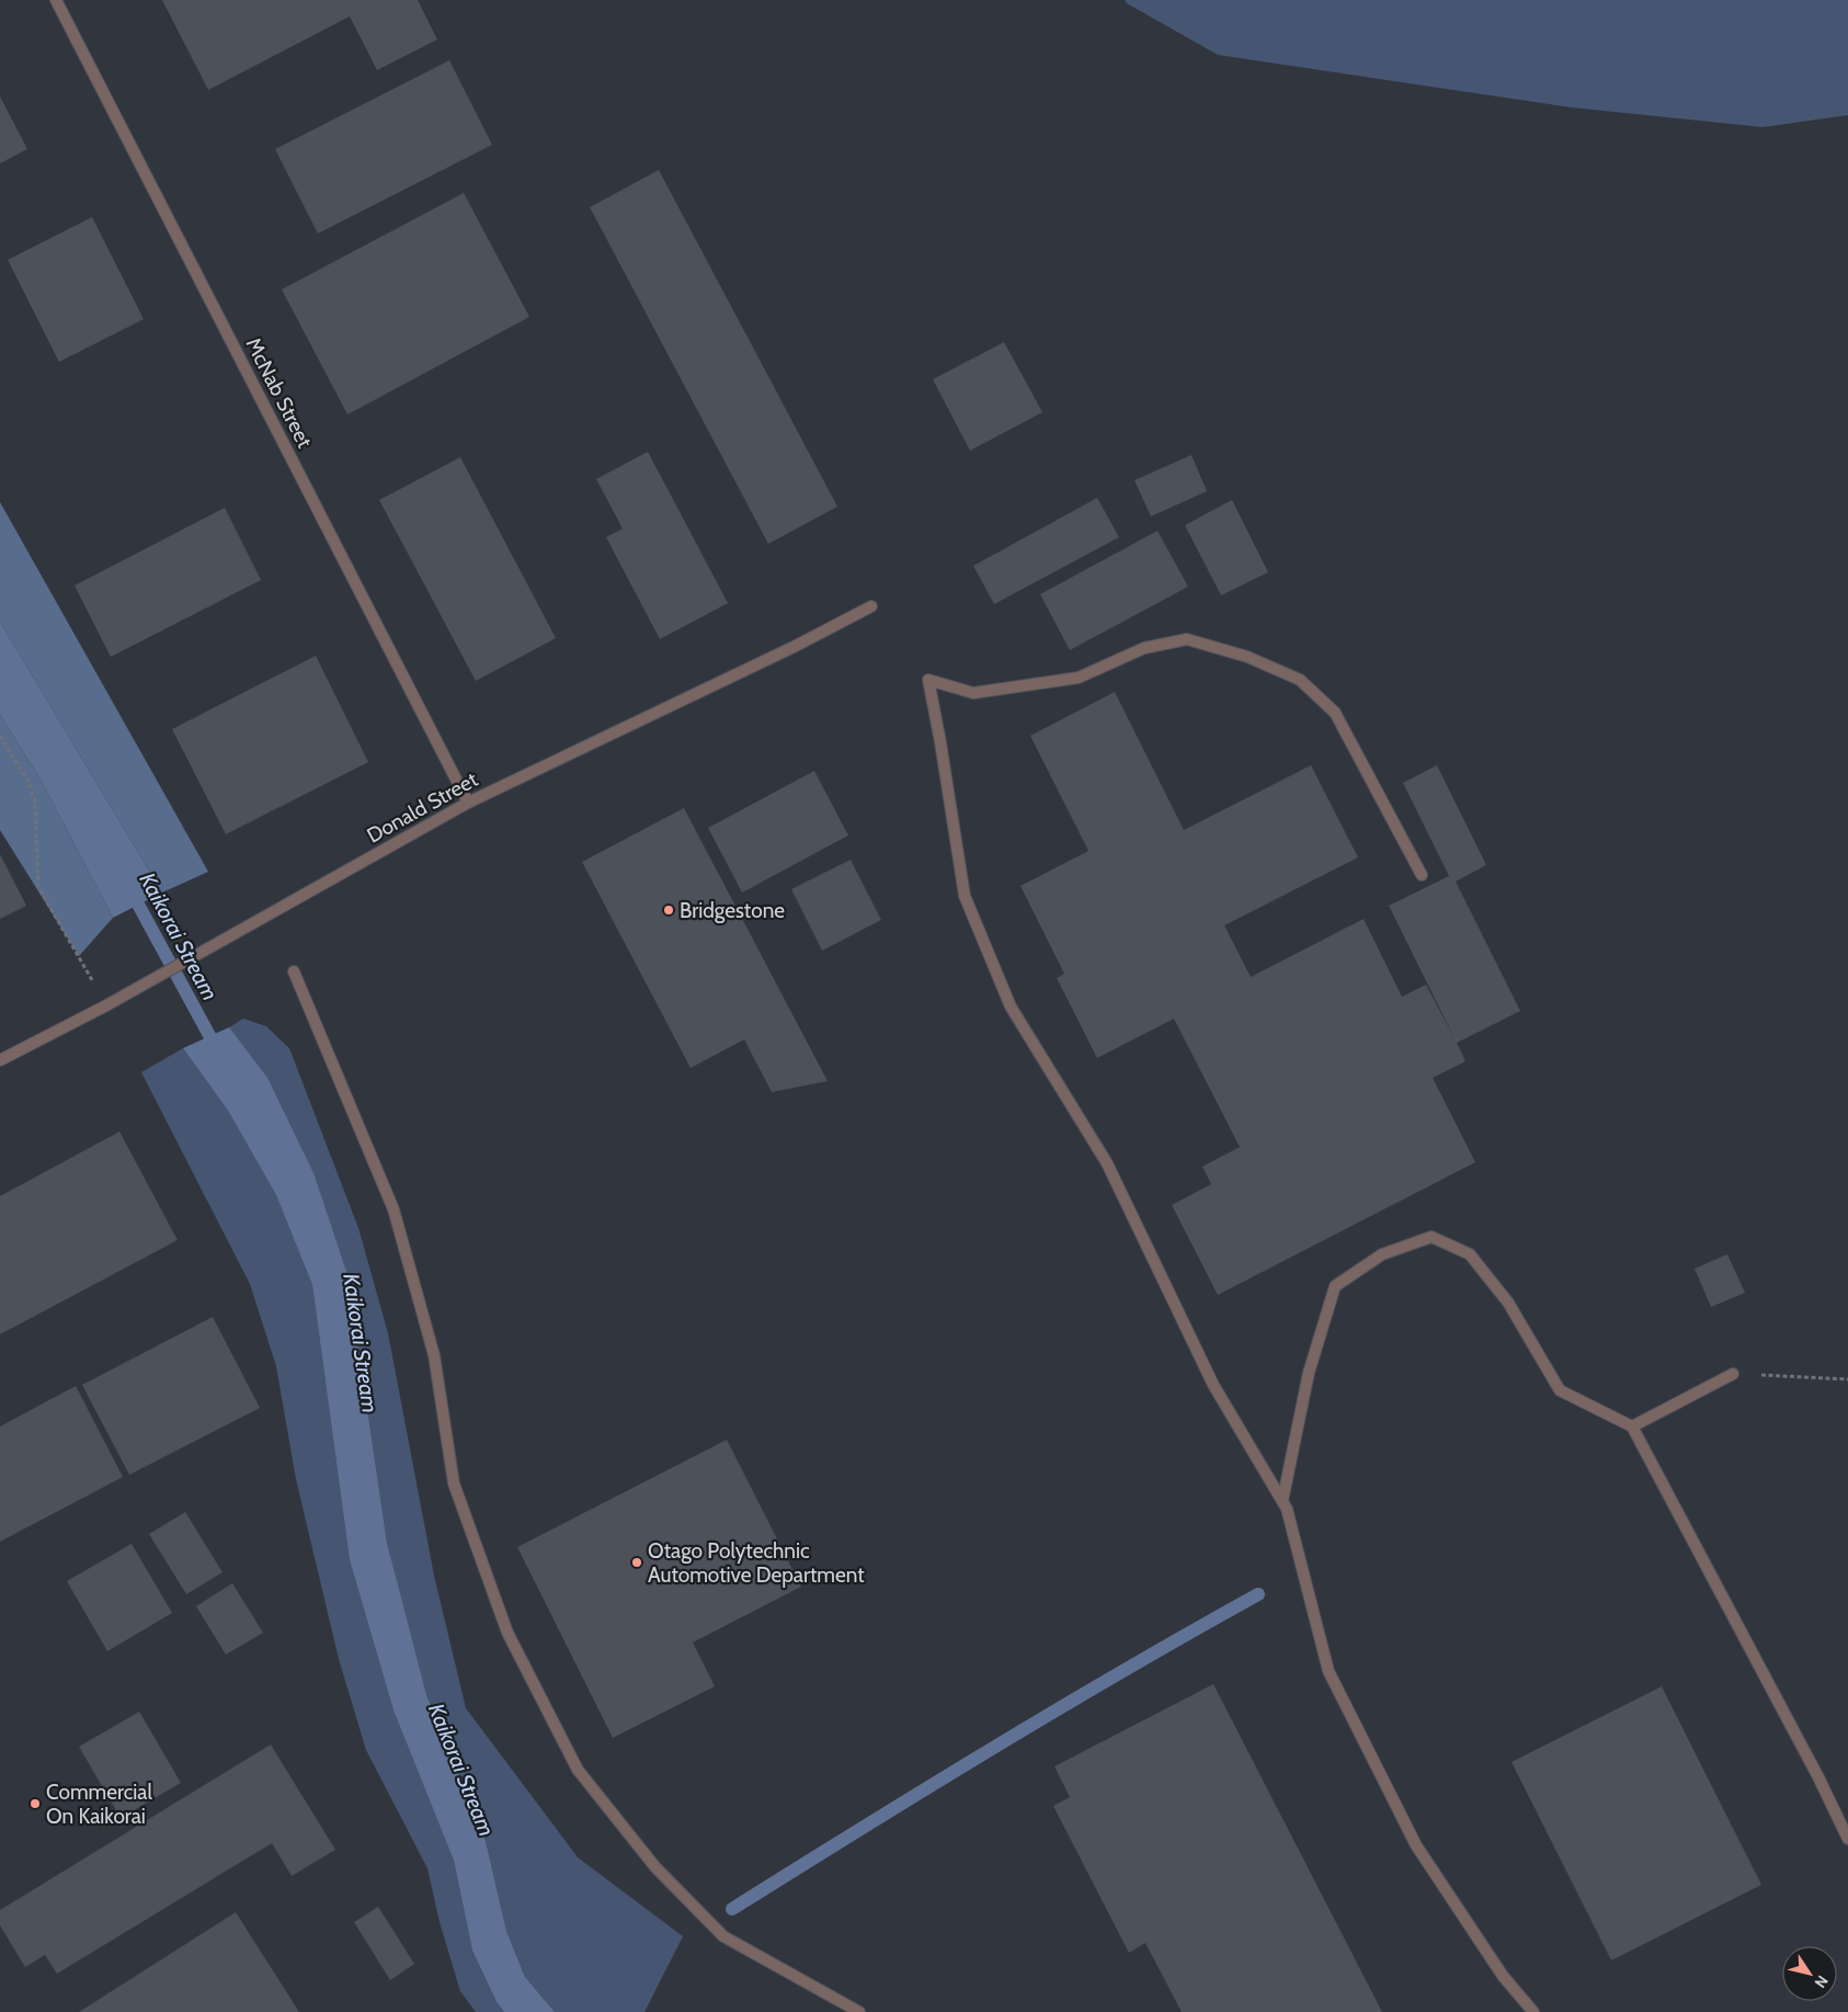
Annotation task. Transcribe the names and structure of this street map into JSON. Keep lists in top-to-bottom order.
{
  "streets": {
    "street": ["McNab Street", "Donald Street"]
  },
  "crossings": [
    ["McNab Street", "Donald Street"]
  ],
  "water": ["Kaikorai Stream"],
  "places": ["Bridgestone", "Otago Polytechnic Automotive Department", "Commercial On Kaikorai"],
  "north": "bottom right"
}
